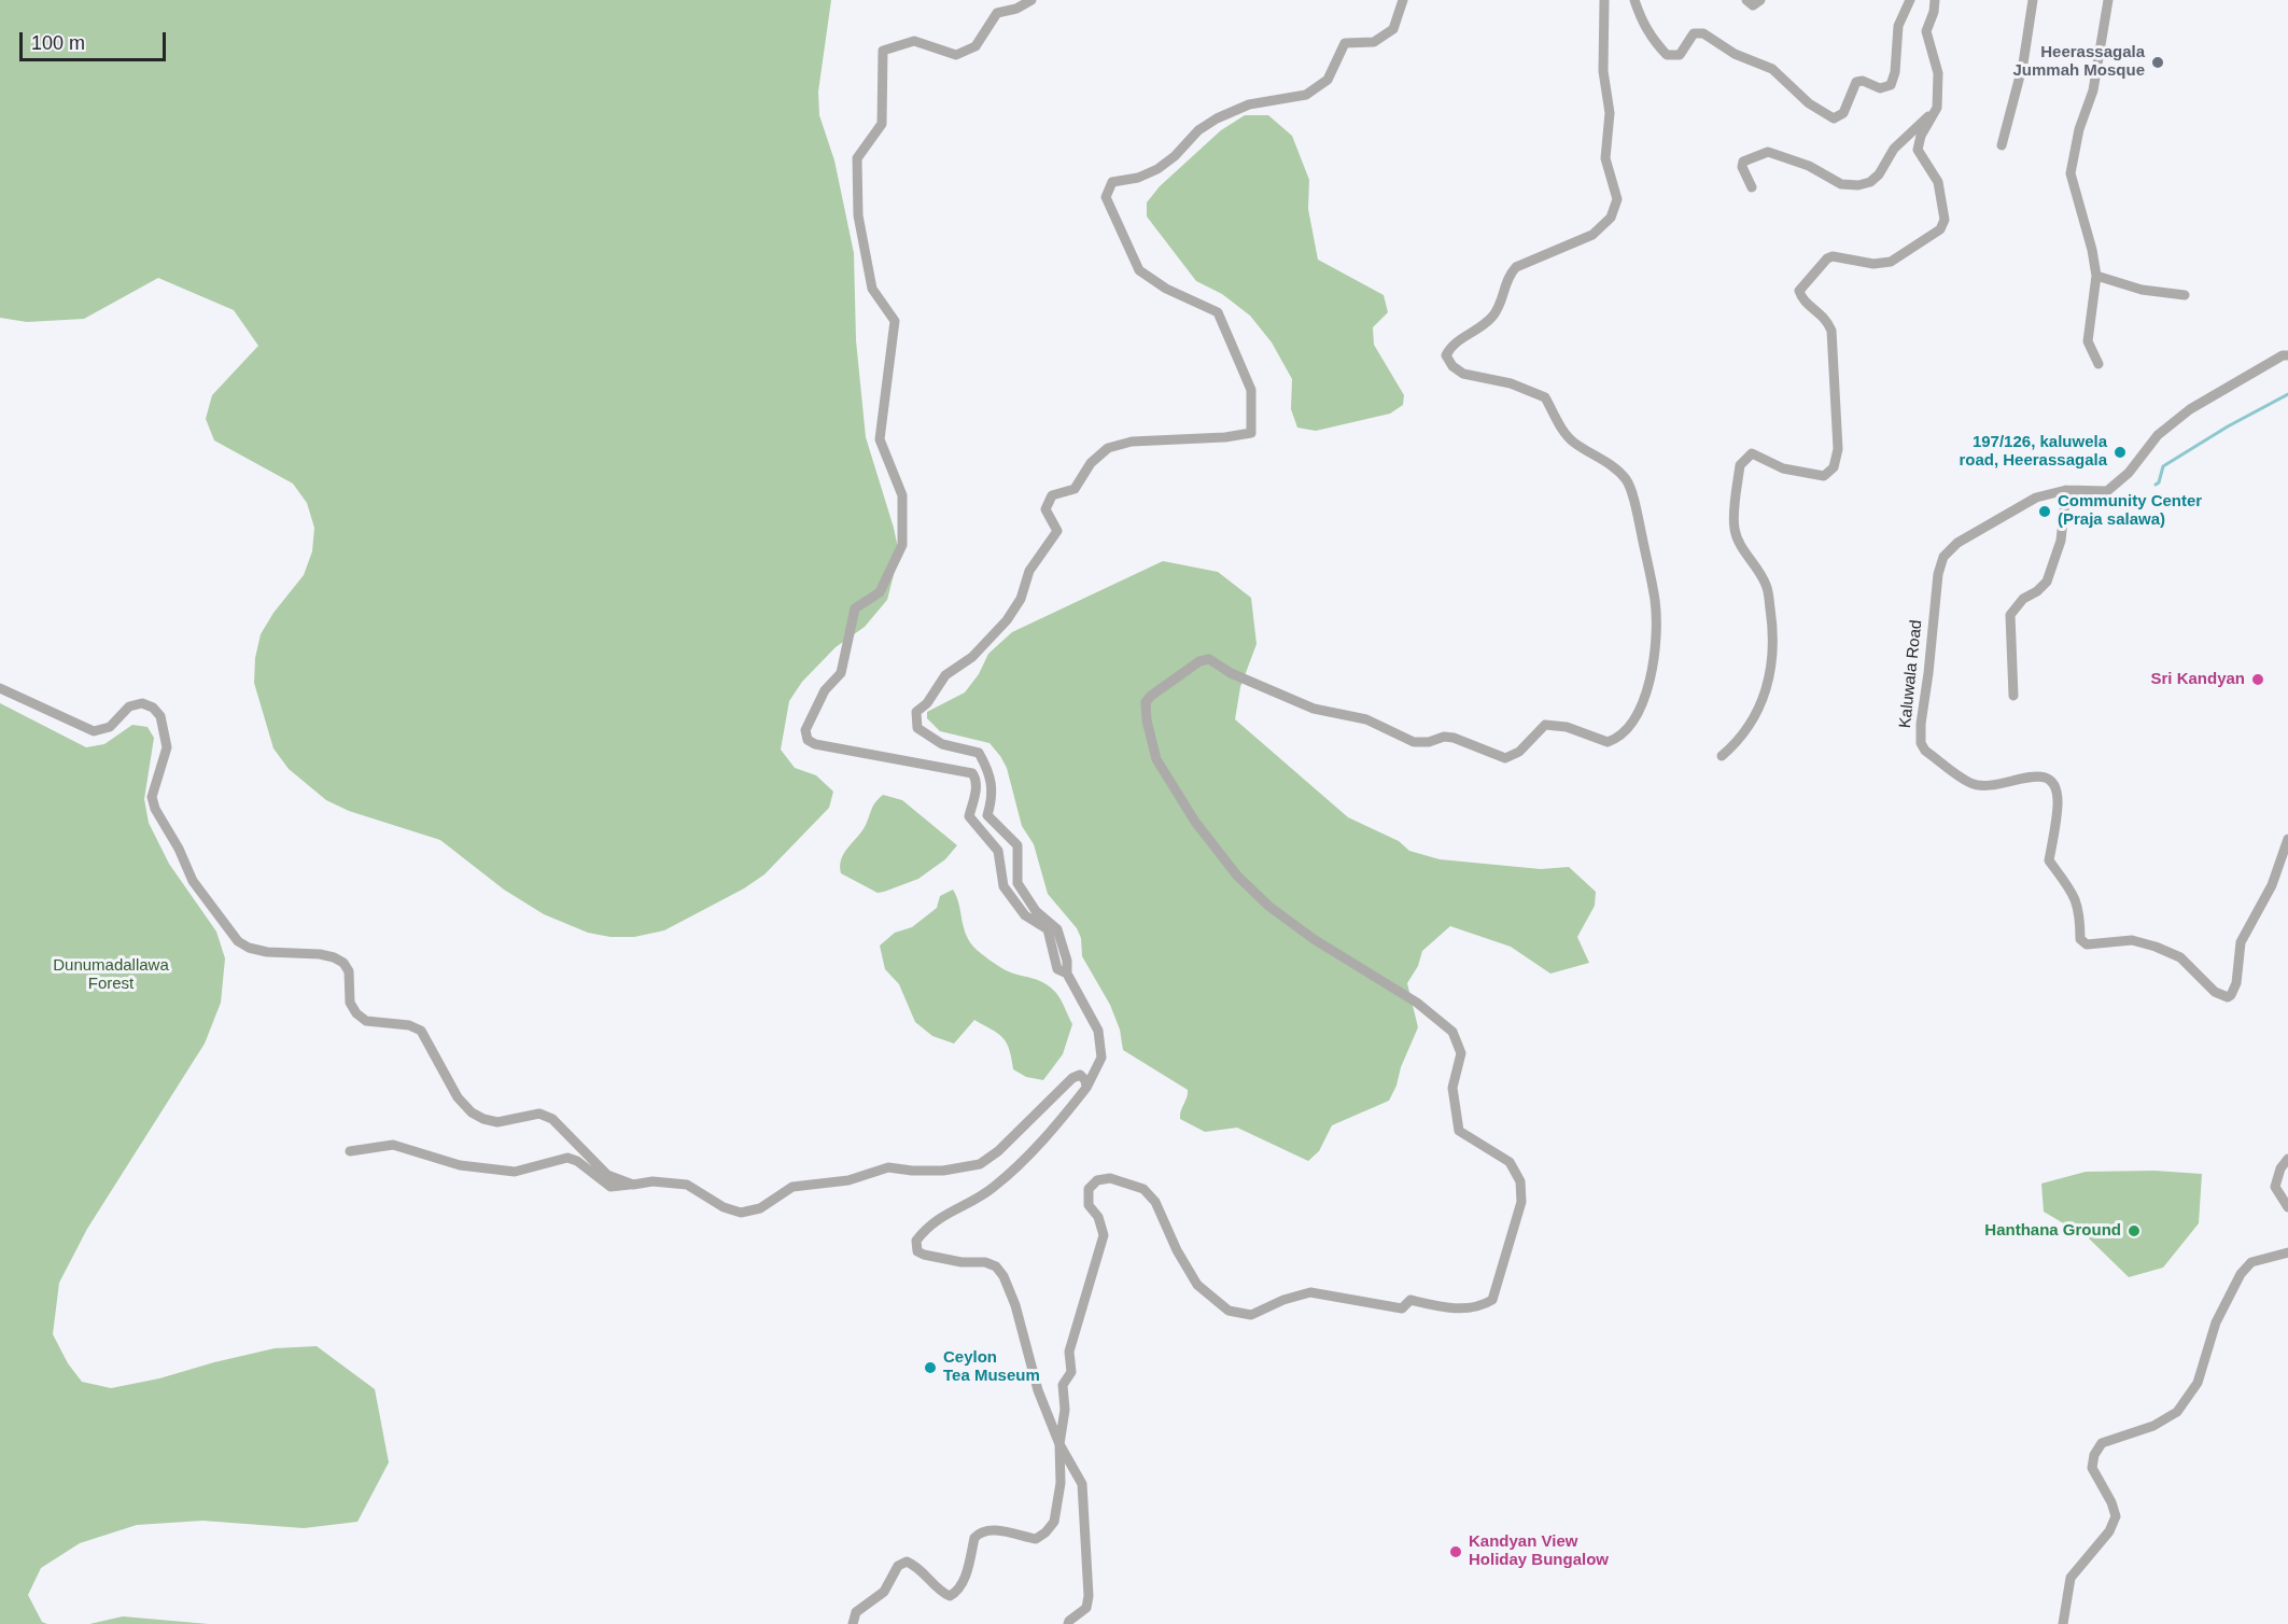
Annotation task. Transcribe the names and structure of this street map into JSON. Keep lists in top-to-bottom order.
{
  "streets": {
    "street": ["Kaluwala Road"]
  },
  "parks": ["Dunumadallawa Forest"],
  "places": [
    "Heerassagala Jummah Mosque",
    "197/126, kaluwela road, Heerassagala",
    "Community Center (Praja salawa)",
    "Sri Kandyan",
    "Hanthana Ground",
    "Ceylon Tea Museum",
    "Kandyan View Holiday Bungalow"
  ],
  "scale_bar": "100 m"
}
